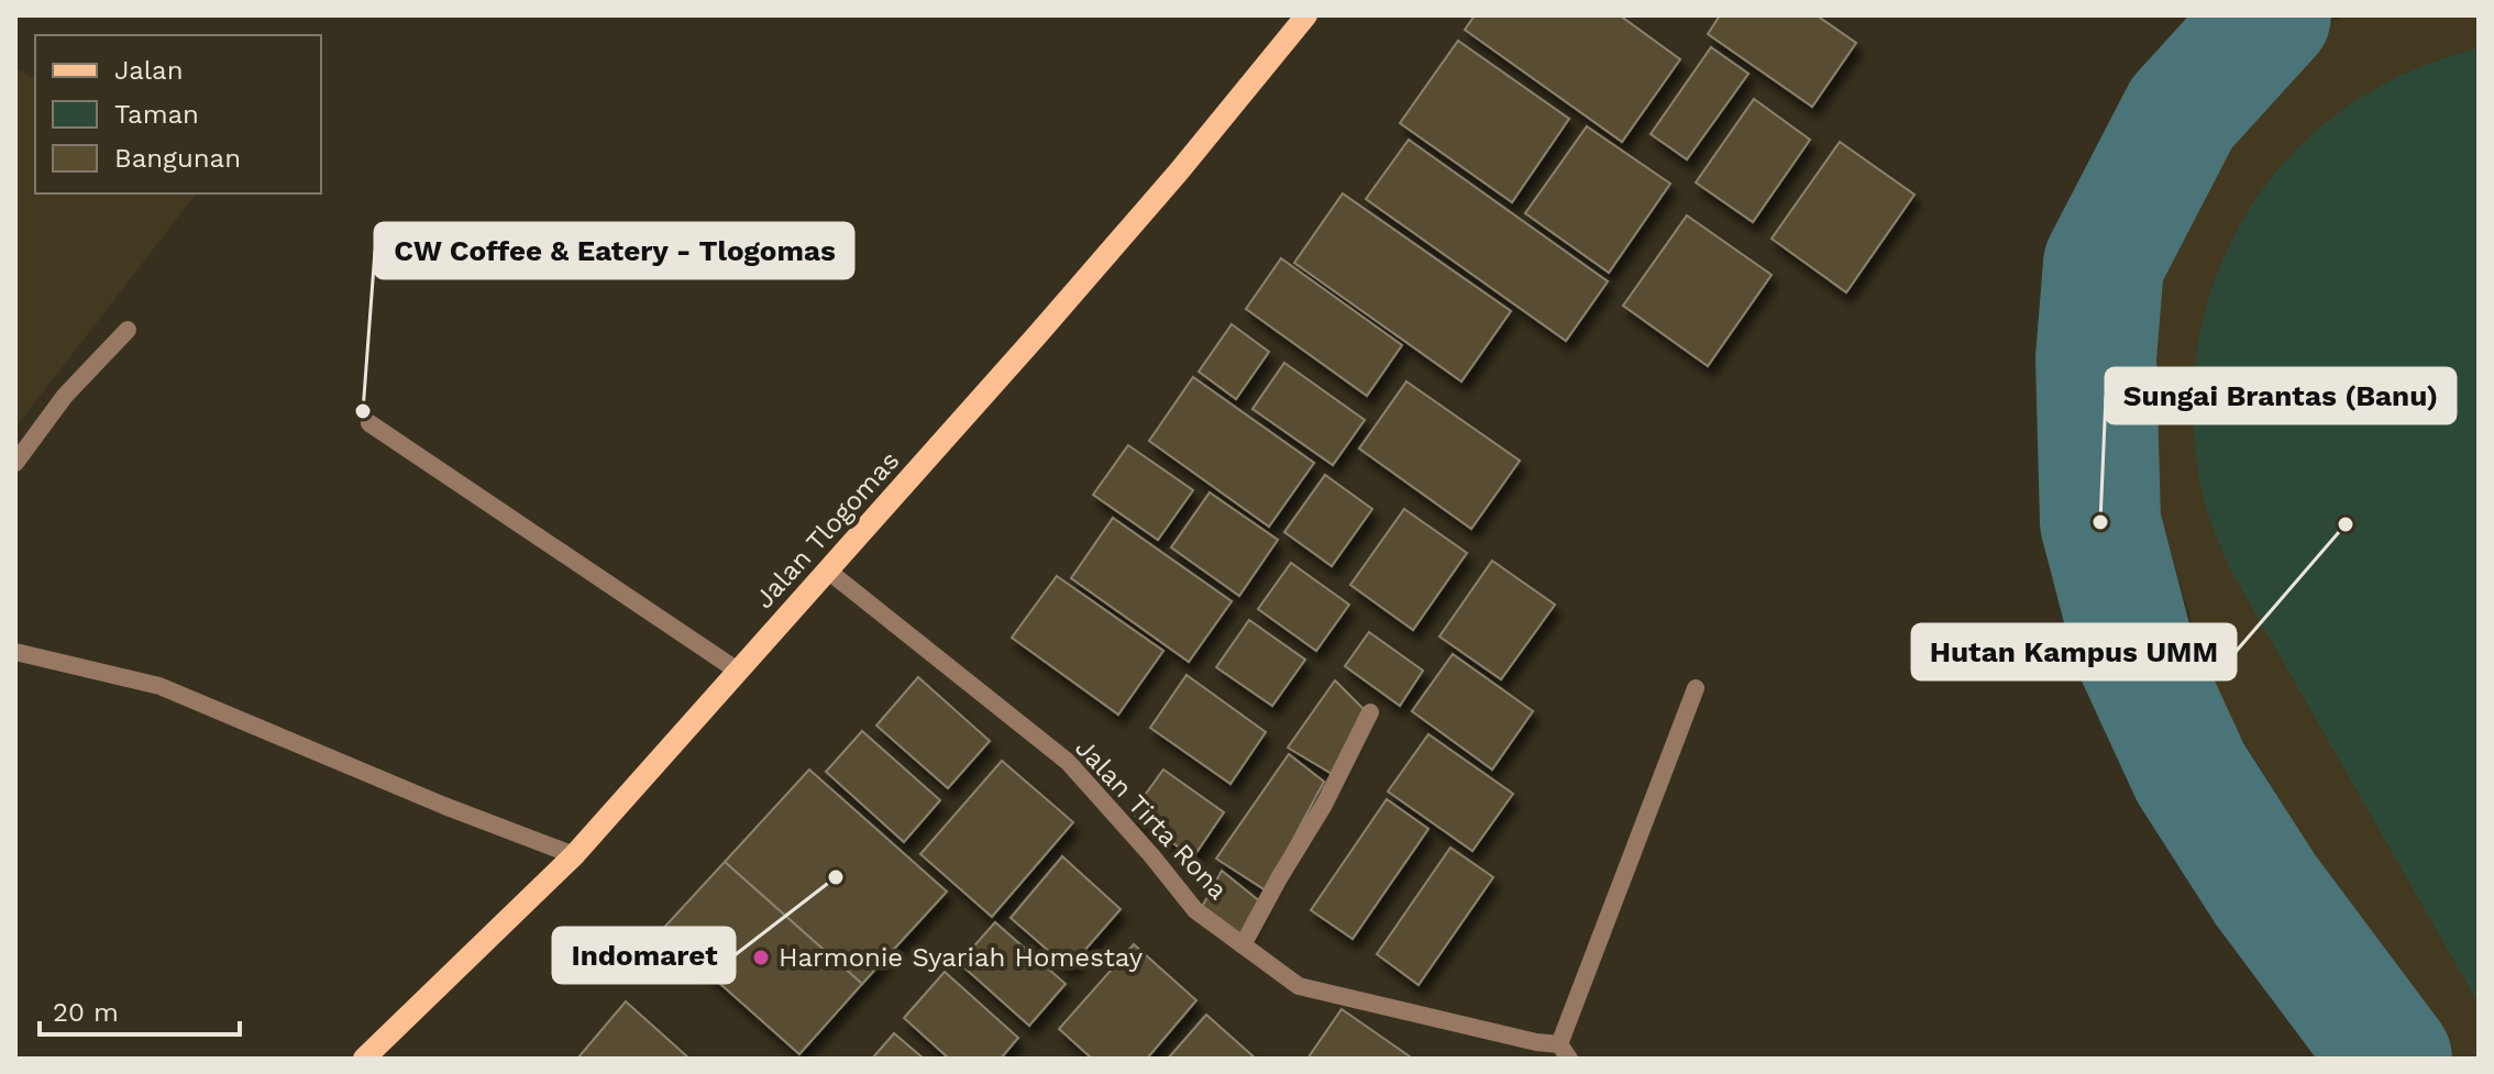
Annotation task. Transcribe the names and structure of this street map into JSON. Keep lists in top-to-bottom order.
{
  "streets": {
    "main road": ["Jalan Tlogomas"],
    "street": ["Jalan Tirta Rona"]
  },
  "crossings": [
    ["Jalan Tlogomas", "Jalan Tirta Rona"]
  ],
  "places": [
    "CW Coffee & Eatery - Tlogomas",
    "Sungai Brantas (Banu)",
    "Hutan Kampus UMM",
    "Indomaret",
    "Harmonie Syariah Homestay"
  ],
  "legend": ["Jalan", "Taman", "Bangunan"],
  "scale_bar": "20 m"
}
